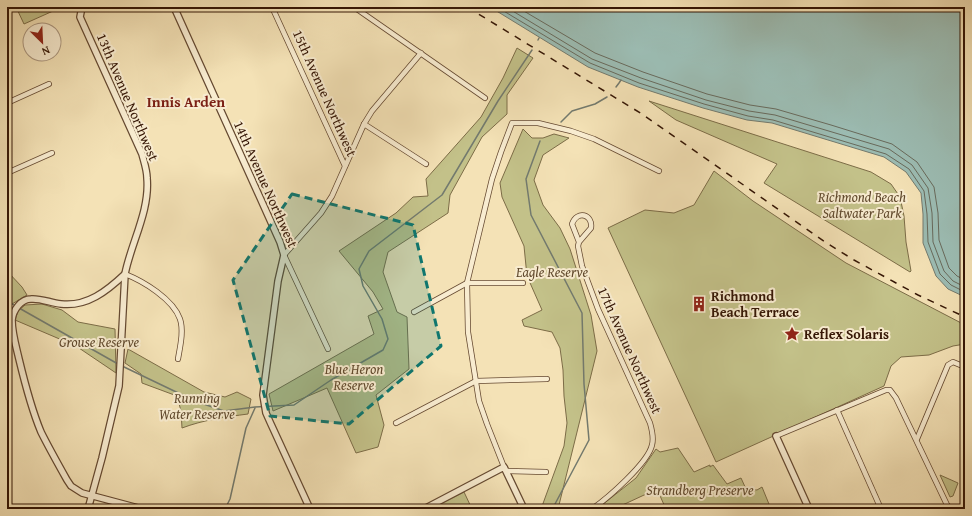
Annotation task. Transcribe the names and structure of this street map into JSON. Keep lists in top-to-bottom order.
{
  "streets": {
    "street": [
      "15th Avenue Northwest",
      "13th Avenue Northwest",
      "14th Avenue Northwest",
      "17th Avenue Northwest"
    ]
  },
  "districts": ["Innis Arden"],
  "parks": [
    "Richmond Beach Saltwater Park",
    "Eagle Reserve",
    "Grouse Reserve",
    "Blue Heron Reserve",
    "Running Water Reserve",
    "Strandberg Preserve"
  ],
  "places": {
    "building": ["Richmond Beach Terrace"],
    "place": ["Reflex Solaris"]
  },
  "north": "bottom right"
}
